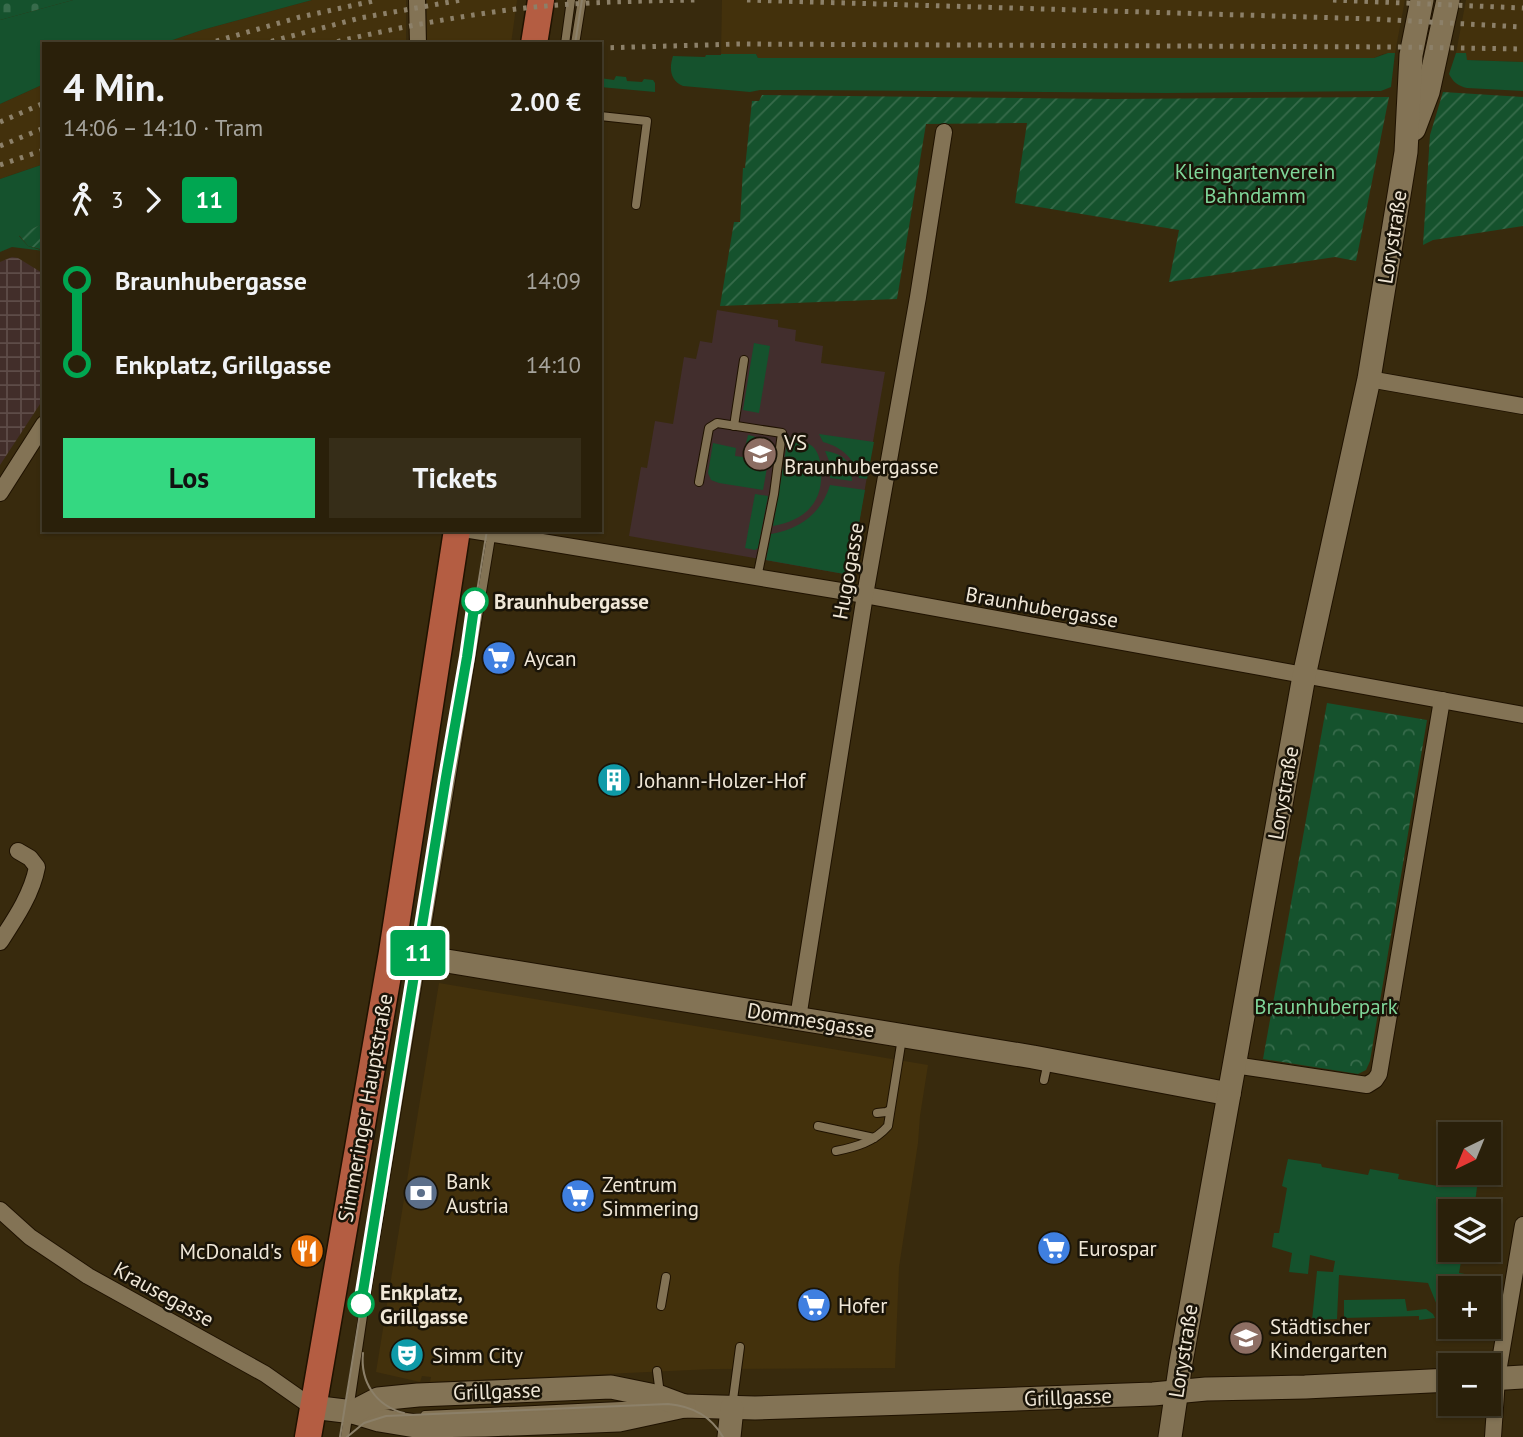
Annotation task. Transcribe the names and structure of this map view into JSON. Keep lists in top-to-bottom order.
{
  "streets": {
    "main road": ["Simmeringer Hauptstraße"],
    "street": [
      "Lorystraße",
      "Hugogasse",
      "Braunhubergasse",
      "Dommesgasse",
      "Krausegasse",
      "Grillgasse"
    ]
  },
  "crossings": [
    ["Lorystraße", "Braunhubergasse"],
    ["Lorystraße", "Dommesgasse"],
    ["Lorystraße", "Grillgasse"],
    ["Hugogasse", "Braunhubergasse"],
    ["Hugogasse", "Dommesgasse"],
    ["Dommesgasse", "Simmeringer Hauptstraße"],
    ["Simmeringer Hauptstraße", "Krausegasse"],
    ["Simmeringer Hauptstraße", "Grillgasse"],
    ["Krausegasse", "Grillgasse"]
  ],
  "parks": ["Kleingartenverein Bahndamm", "Braunhuberpark"],
  "places": {
    "school or university": ["VS Braunhubergasse", "Städtischer Kindergarten"],
    "other": ["Braunhubergasse", "Enkplatz, Grillgasse"],
    "supermarket": [
      "Aycan",
      "Zentrum Simmering",
      "Eurospar",
      "Hofer"
    ],
    "building": ["Johann-Holzer-Hof"],
    "bank": ["Bank Austria"],
    "restaurant": ["McDonald's"],
    "theatre": ["Simm City"]
  },
  "lines": ["tram line 11"],
  "north": "bottom left",
  "page": {
    "on_map": "11",
    "heading": ["4 Min.", "14:06 – 14:10 · Tram", "2.00 €"],
    "legs": ["3", "11"],
    "list": [
      {
        "name": "Braunhubergasse",
        "value": "14:09"
      },
      {
        "name": "Enkplatz, Grillgasse",
        "value": "14:10"
      }
    ],
    "buttons": ["Los", "Tickets"],
    "map_buttons": ["+", "−"]
  }
}
